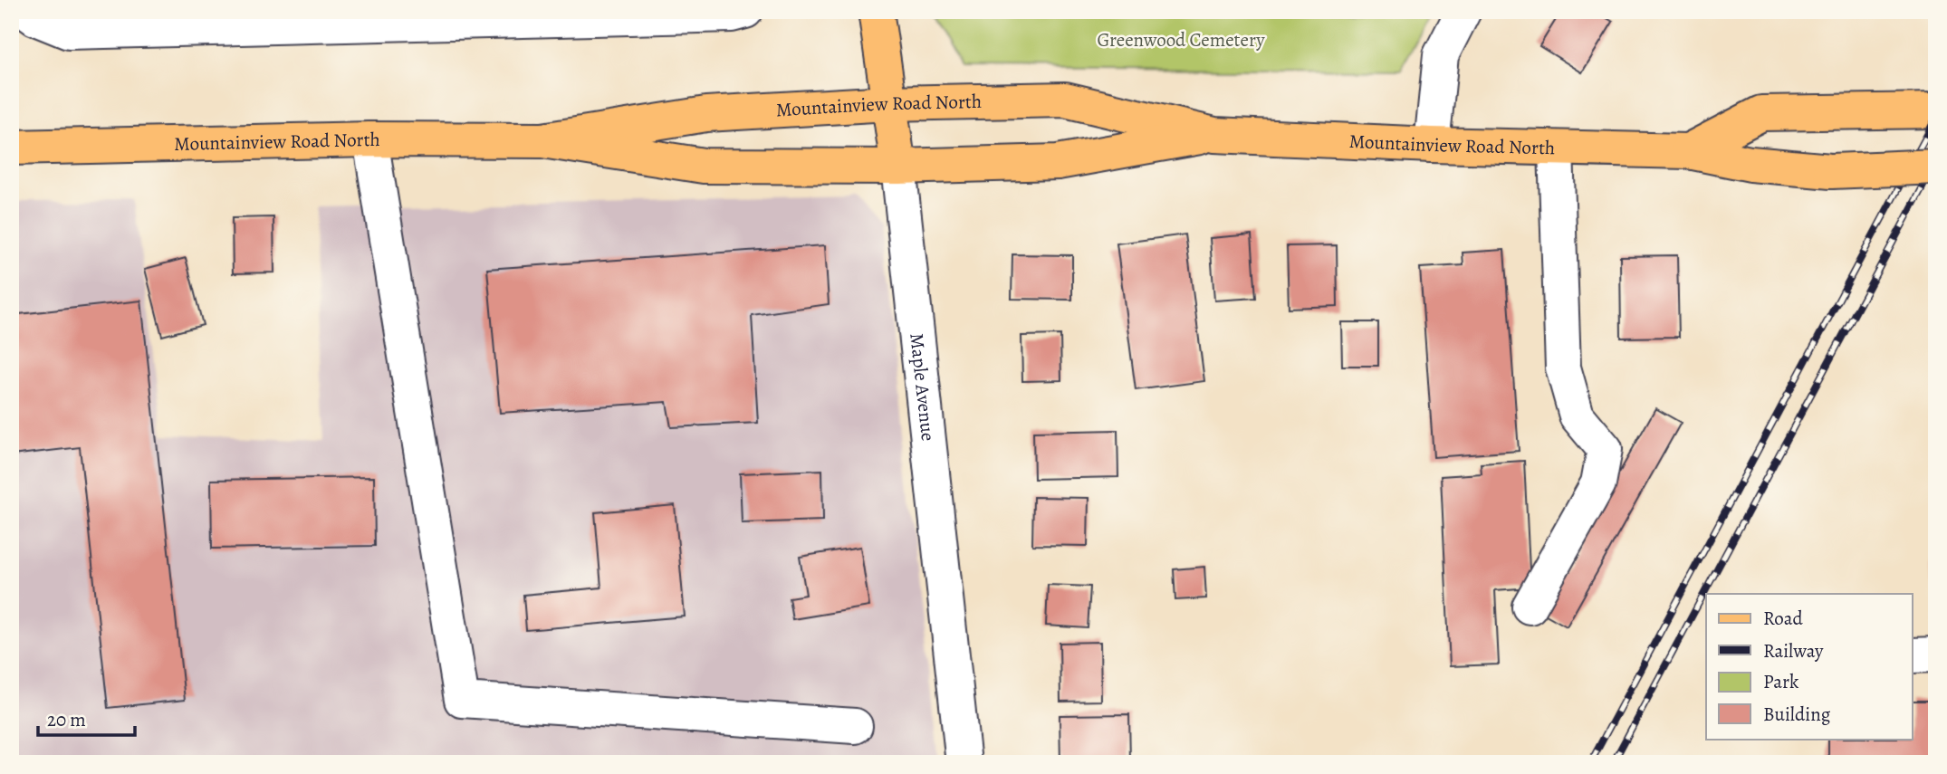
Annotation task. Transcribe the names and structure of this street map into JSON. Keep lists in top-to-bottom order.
{
  "streets": {
    "main road": ["Mountainview Road North", "Maple Avenue"]
  },
  "crossings": [
    ["Mountainview Road North", "Maple Avenue"]
  ],
  "parks": ["Greenwood Cemetery"],
  "legend": [
    "Road",
    "Railway",
    "Park",
    "Building"
  ],
  "scale_bar": "20 m"
}
